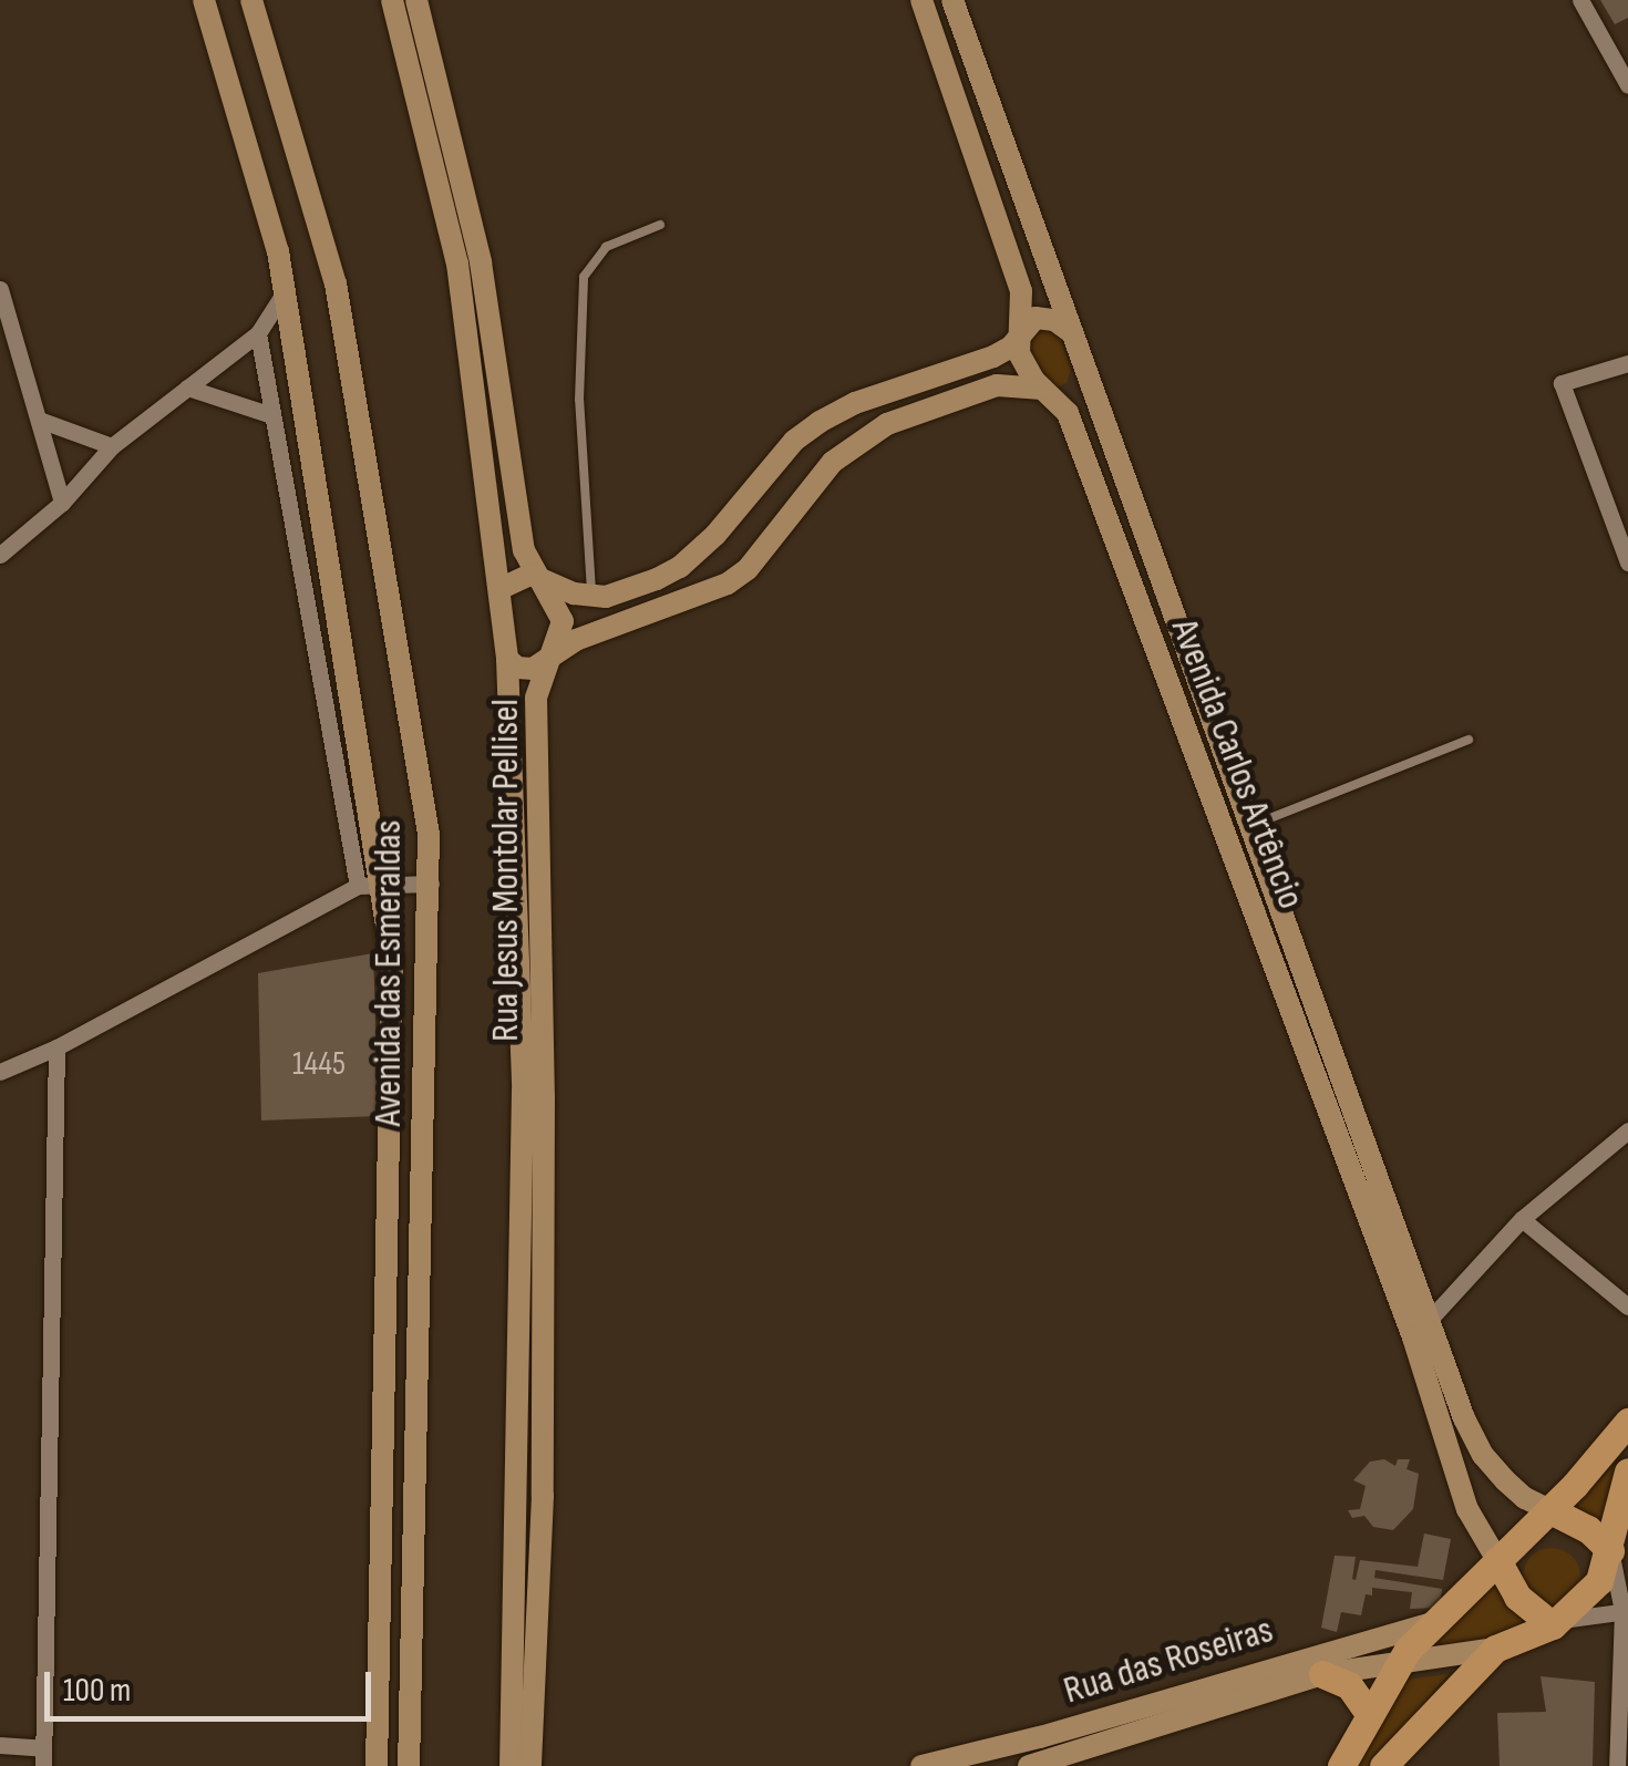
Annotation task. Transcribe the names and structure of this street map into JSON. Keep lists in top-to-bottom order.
{
  "streets": {
    "main road": [
      "Avenida Carlos Artêncio",
      "Rua Jesus Montolar Pellisel",
      "Avenida das Esmeraldas",
      "Rua das Roseiras"
    ]
  },
  "house_numbers": ["1445"],
  "scale_bar": "100 m"
}
